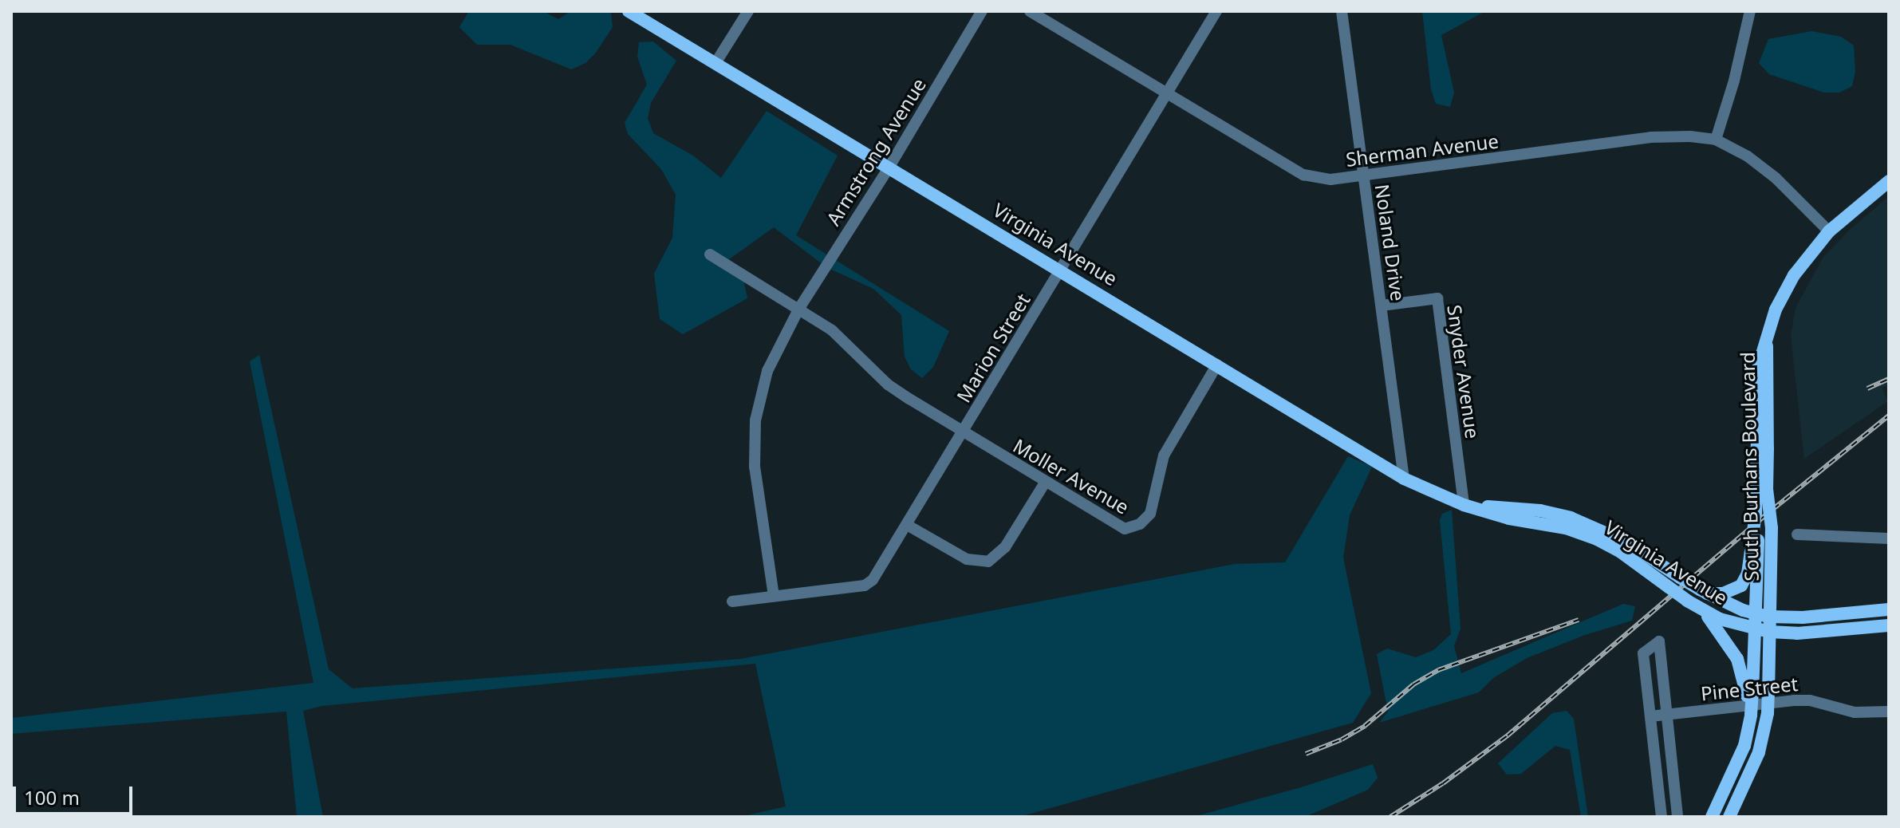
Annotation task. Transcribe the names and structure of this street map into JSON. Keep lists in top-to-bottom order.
{
  "streets": {
    "main road": ["Virginia Avenue", "South Burhans Boulevard"],
    "street": [
      "Sherman Avenue",
      "Armstrong Avenue",
      "Noland Drive",
      "Marion Street",
      "Snyder Avenue",
      "Moller Avenue",
      "Pine Street"
    ]
  },
  "crossings": [
    ["Sherman Avenue", "Noland Drive"],
    ["Sherman Avenue", "Marion Street"],
    ["Sherman Avenue", "South Burhans Boulevard"],
    ["Armstrong Avenue", "Virginia Avenue"],
    ["Armstrong Avenue", "Marion Street"],
    ["Armstrong Avenue", "Moller Avenue"],
    ["Noland Drive", "Virginia Avenue"],
    ["Noland Drive", "Snyder Avenue"],
    ["Virginia Avenue", "Marion Street"],
    ["Virginia Avenue", "Snyder Avenue"],
    ["Virginia Avenue", "South Burhans Boulevard"],
    ["Virginia Avenue", "Moller Avenue"],
    ["Marion Street", "Moller Avenue"]
  ],
  "scale_bar": "100 m"
}
